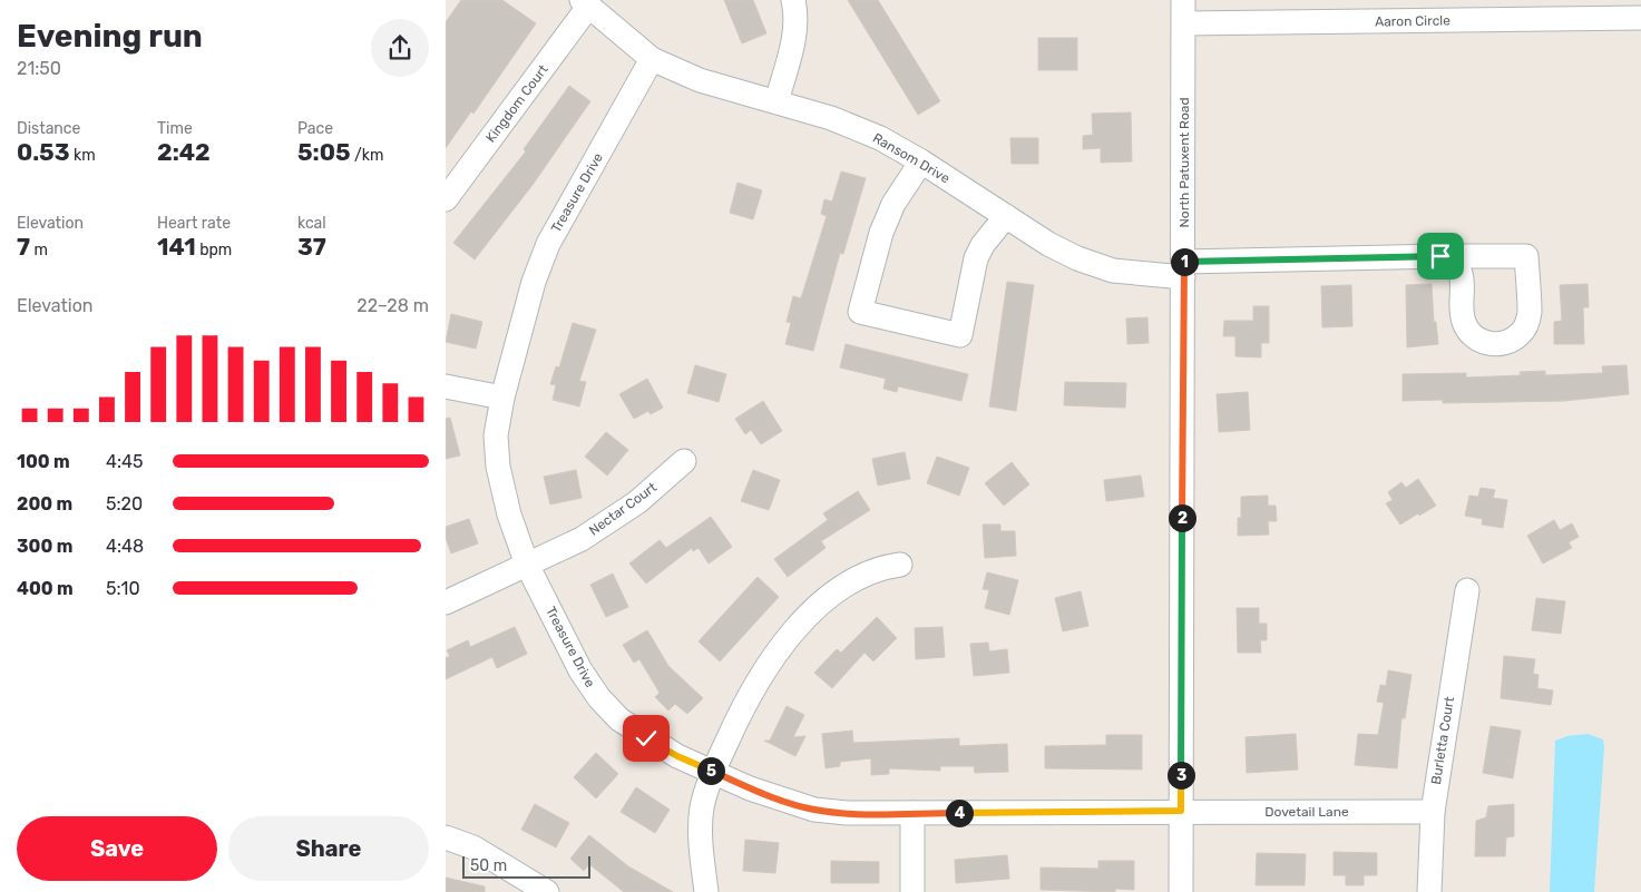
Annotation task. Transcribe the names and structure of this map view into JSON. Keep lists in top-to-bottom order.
{
  "streets": {
    "street": [
      "Aaron Circle",
      "Kingdom Court",
      "Ransom Drive",
      "North Patuxent Road",
      "Treasure Drive",
      "Nectar Court",
      "Burletta Court",
      "Dovetail Lane"
    ]
  },
  "crossings": [
    ["Aaron Circle", "North Patuxent Road"],
    ["Kingdom Court", "Ransom Drive"],
    ["Ransom Drive", "North Patuxent Road"],
    ["Ransom Drive", "Treasure Drive"],
    ["North Patuxent Road", "Treasure Drive"],
    ["North Patuxent Road", "Dovetail Lane"],
    ["Treasure Drive", "Nectar Court"],
    ["Treasure Drive", "Dovetail Lane"],
    ["Burletta Court", "Dovetail Lane"]
  ],
  "scale_bar": "50 m",
  "page": {
    "heading": ["Evening run", "21:50"],
    "stats": [
      ["Distance", "0.53 km"],
      ["Time", "2:42"],
      ["Pace", "5:05 /km"],
      ["Elevation", "7 m"],
      ["Heart rate", "141 bpm"],
      ["kcal", "37"]
    ],
    "pins": [
      "1",
      "2",
      "5",
      "3",
      "4"
    ],
    "chart": ["Elevation", "22–28 m"],
    "list": [
      {
        "name": "100 m",
        "note": "4:45"
      },
      {
        "name": "200 m",
        "note": "5:20"
      },
      {
        "name": "300 m",
        "note": "4:48"
      },
      {
        "name": "400 m",
        "note": "5:10"
      }
    ],
    "buttons": ["Save", "Share"],
    "scale": "50 m"
  }
}
